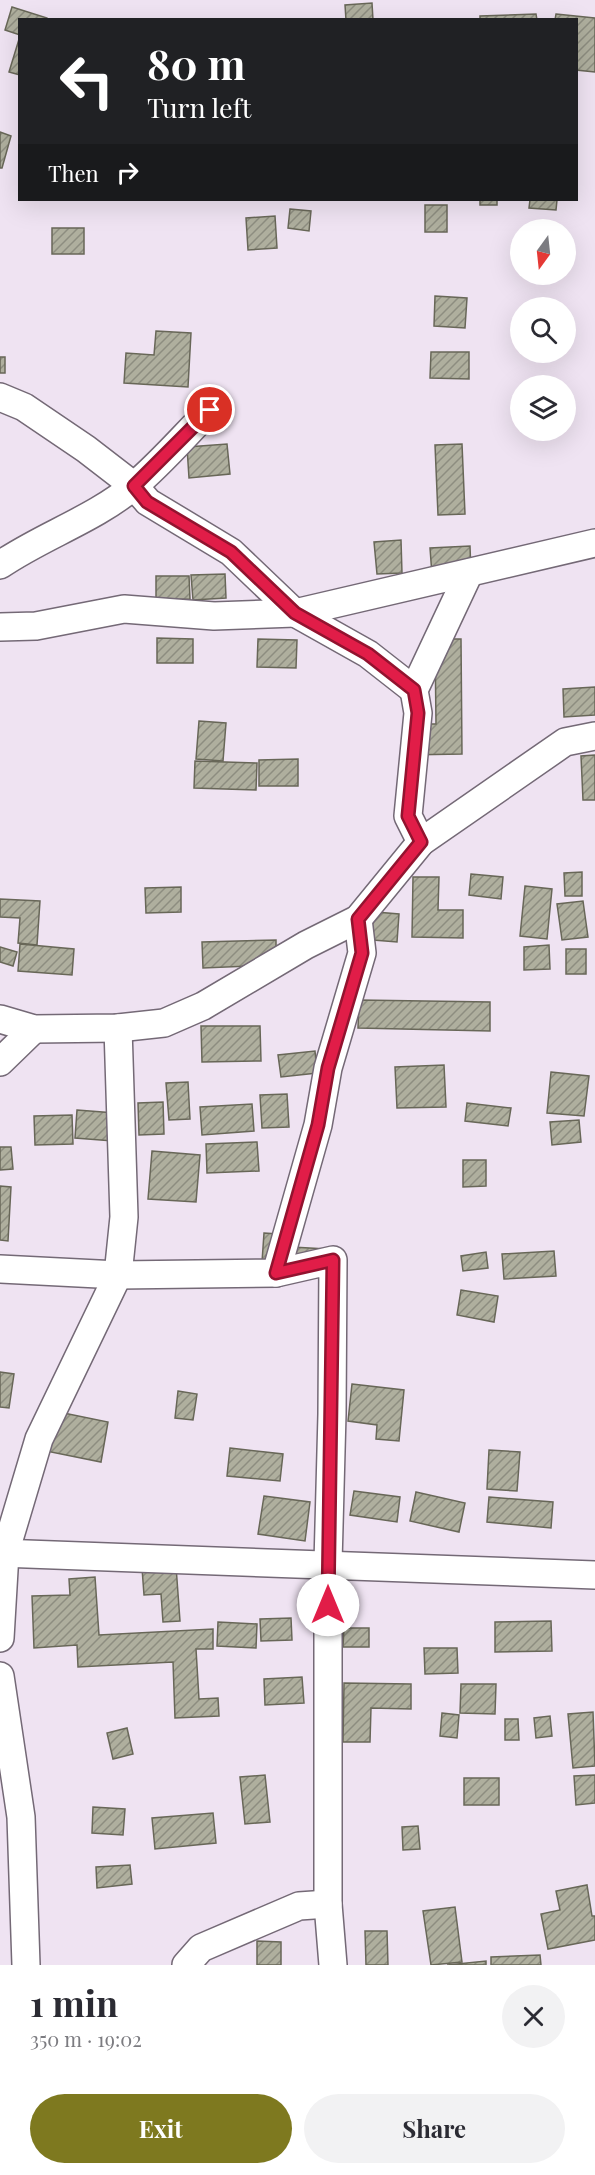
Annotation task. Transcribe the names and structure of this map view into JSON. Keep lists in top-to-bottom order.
{
  "north": "bottom",
  "page": {
    "turn": ["80 m", "Turn left"],
    "then": "Then",
    "heading": ["1 min", "350 m · 19:02"],
    "buttons": ["Exit", "Share"]
  }
}
